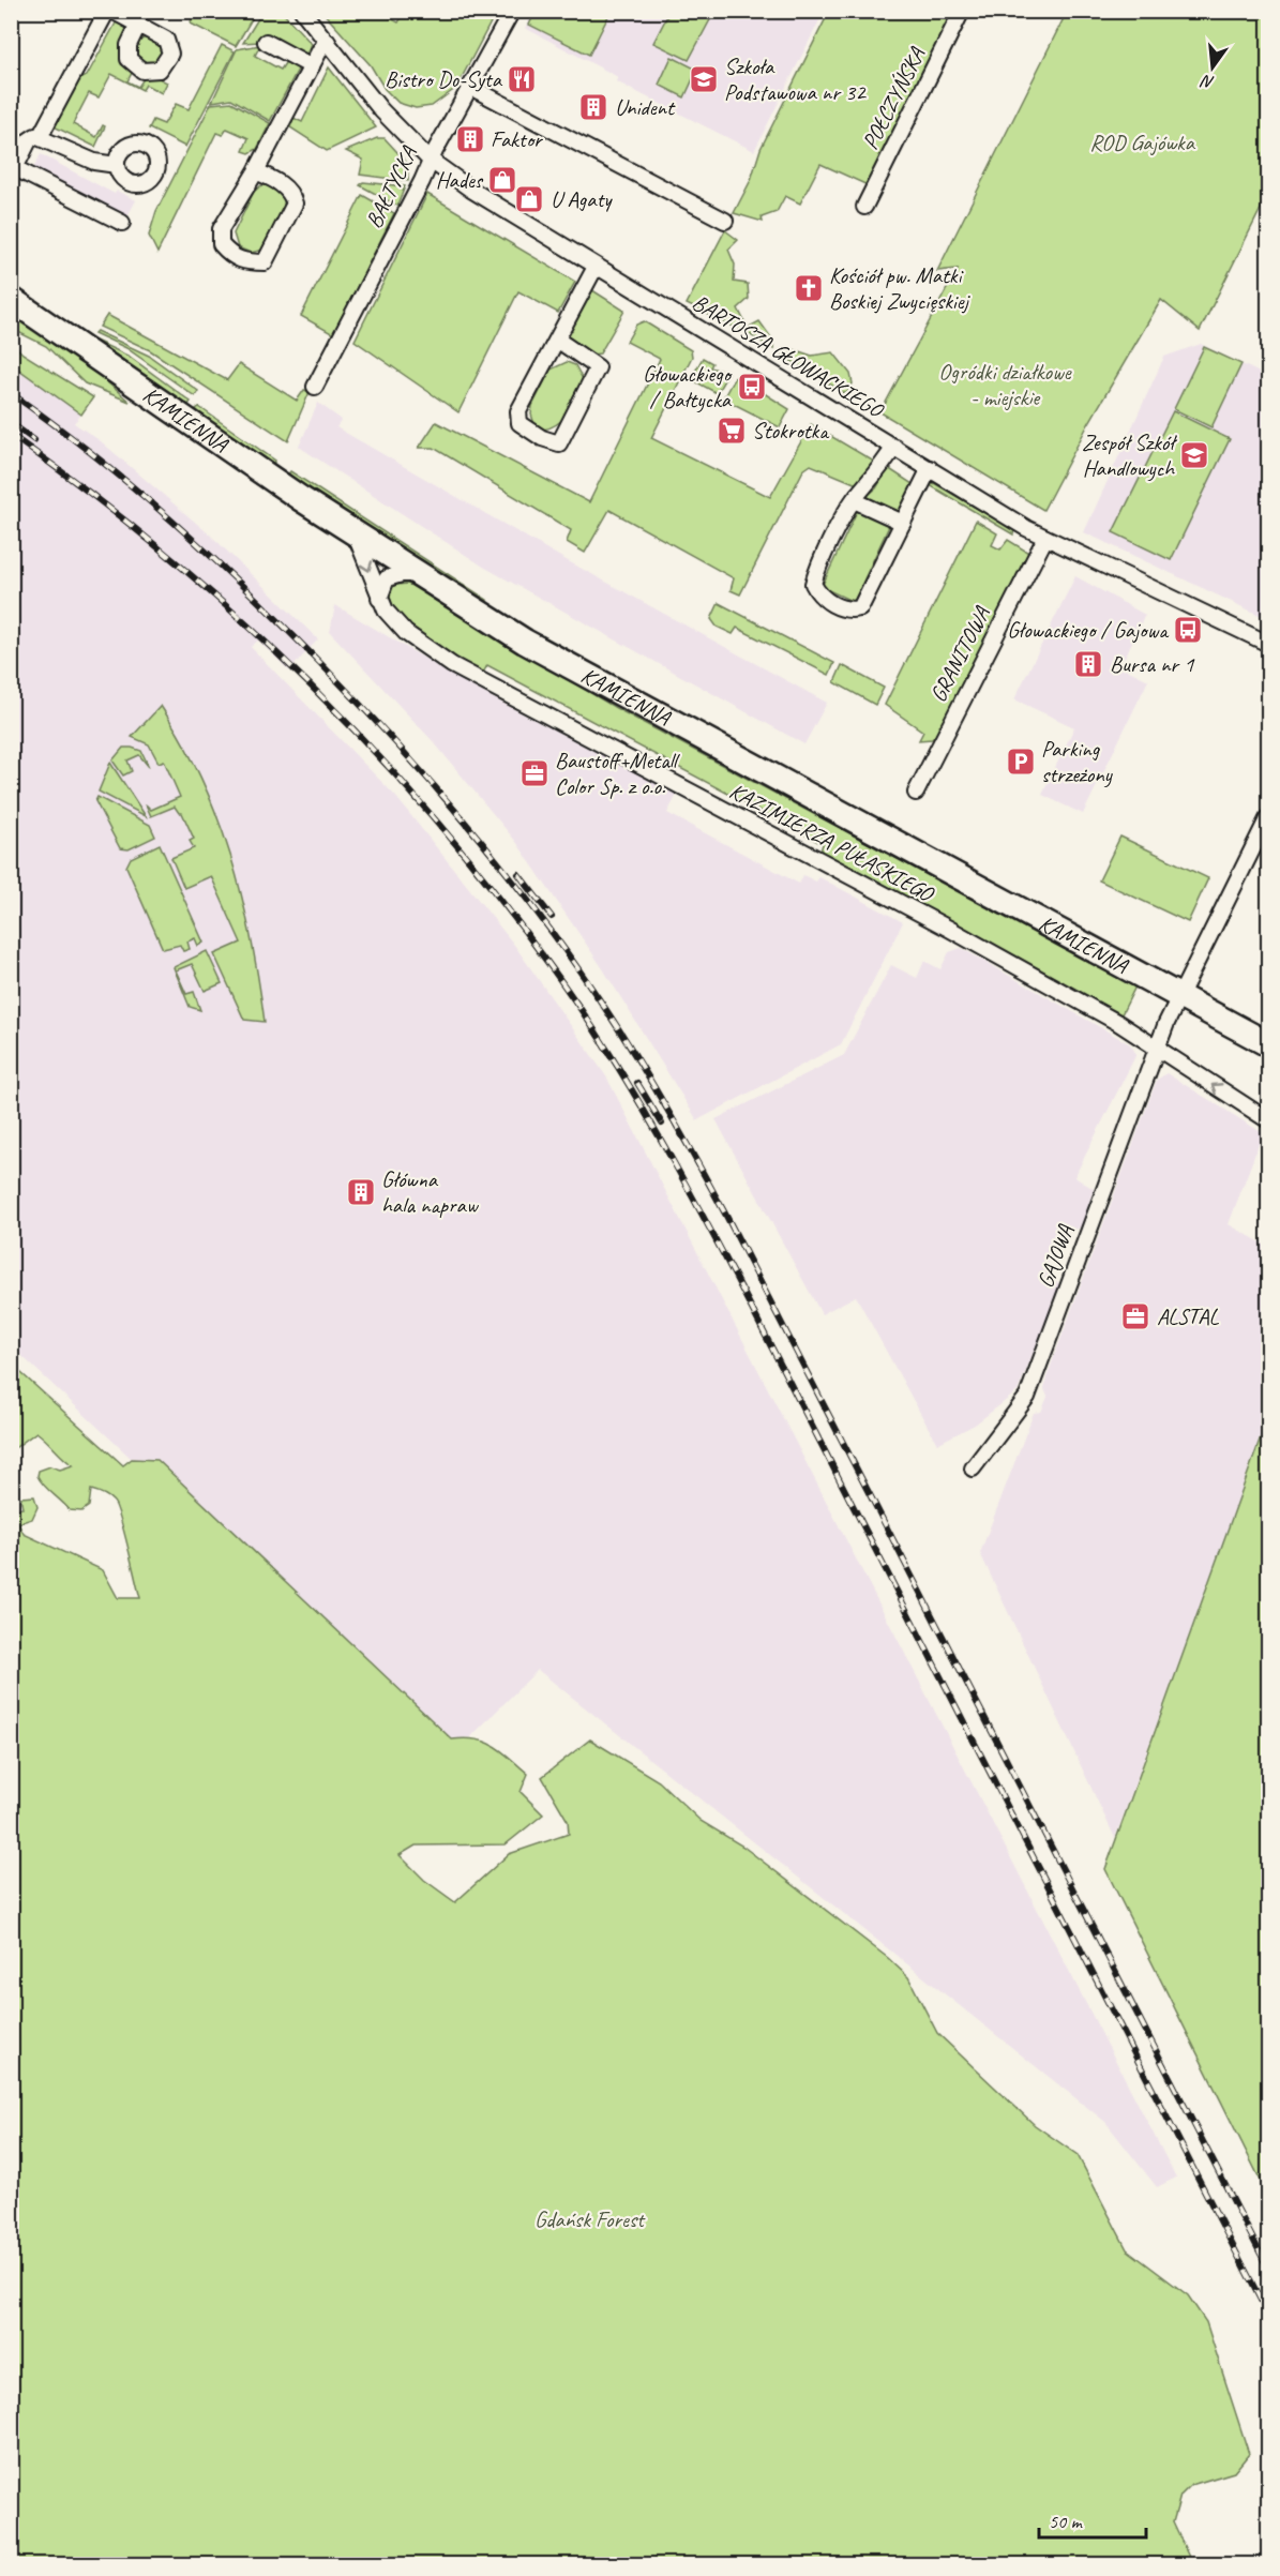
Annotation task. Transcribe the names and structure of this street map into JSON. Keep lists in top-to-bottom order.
{
  "streets": {
    "main road": ["KAMIENNA"],
    "street": [
      "POŁCZYŃSKA",
      "BAŁTYCKA",
      "BARTOSZA GŁOWACKIEGO",
      "GRANITOWA",
      "KAZIMIERZA PUŁASKIEGO",
      "GAJOWA"
    ]
  },
  "crossings": [
    ["BAŁTYCKA", "BARTOSZA GŁOWACKIEGO"],
    ["BARTOSZA GŁOWACKIEGO", "GRANITOWA"],
    ["KAMIENNA", "KAZIMIERZA PUŁASKIEGO"],
    ["KAMIENNA", "GAJOWA"],
    ["KAZIMIERZA PUŁASKIEGO", "GAJOWA"]
  ],
  "parks": ["ROD Gajówka", "Ogródki działkowe - miejskie", "Gdańsk Forest"],
  "places": {
    "restaurant": ["Bistro Do-Syta"],
    "school or university": ["Szkoła Podstawowa nr 32", "Zespół Szkół Handlowych"],
    "building": [
      "Unident",
      "Faktor",
      "Bursa nr 1",
      "Główna hala napraw"
    ],
    "shop": ["Hades", "U Agaty"],
    "church": ["Kościół pw. Matki Boskiej Zwycięskiej"],
    "bus stop": ["Głowackiego / Bałtycka", "Głowackiego / Gajowa"],
    "supermarket": ["Stokrotka"],
    "parking": ["Parking strzeżony"],
    "office": ["Baustoff+Metall Color Sp. z o.o.", "ALSTAL"]
  },
  "scale_bar": "50 m",
  "north": "bottom"
}
